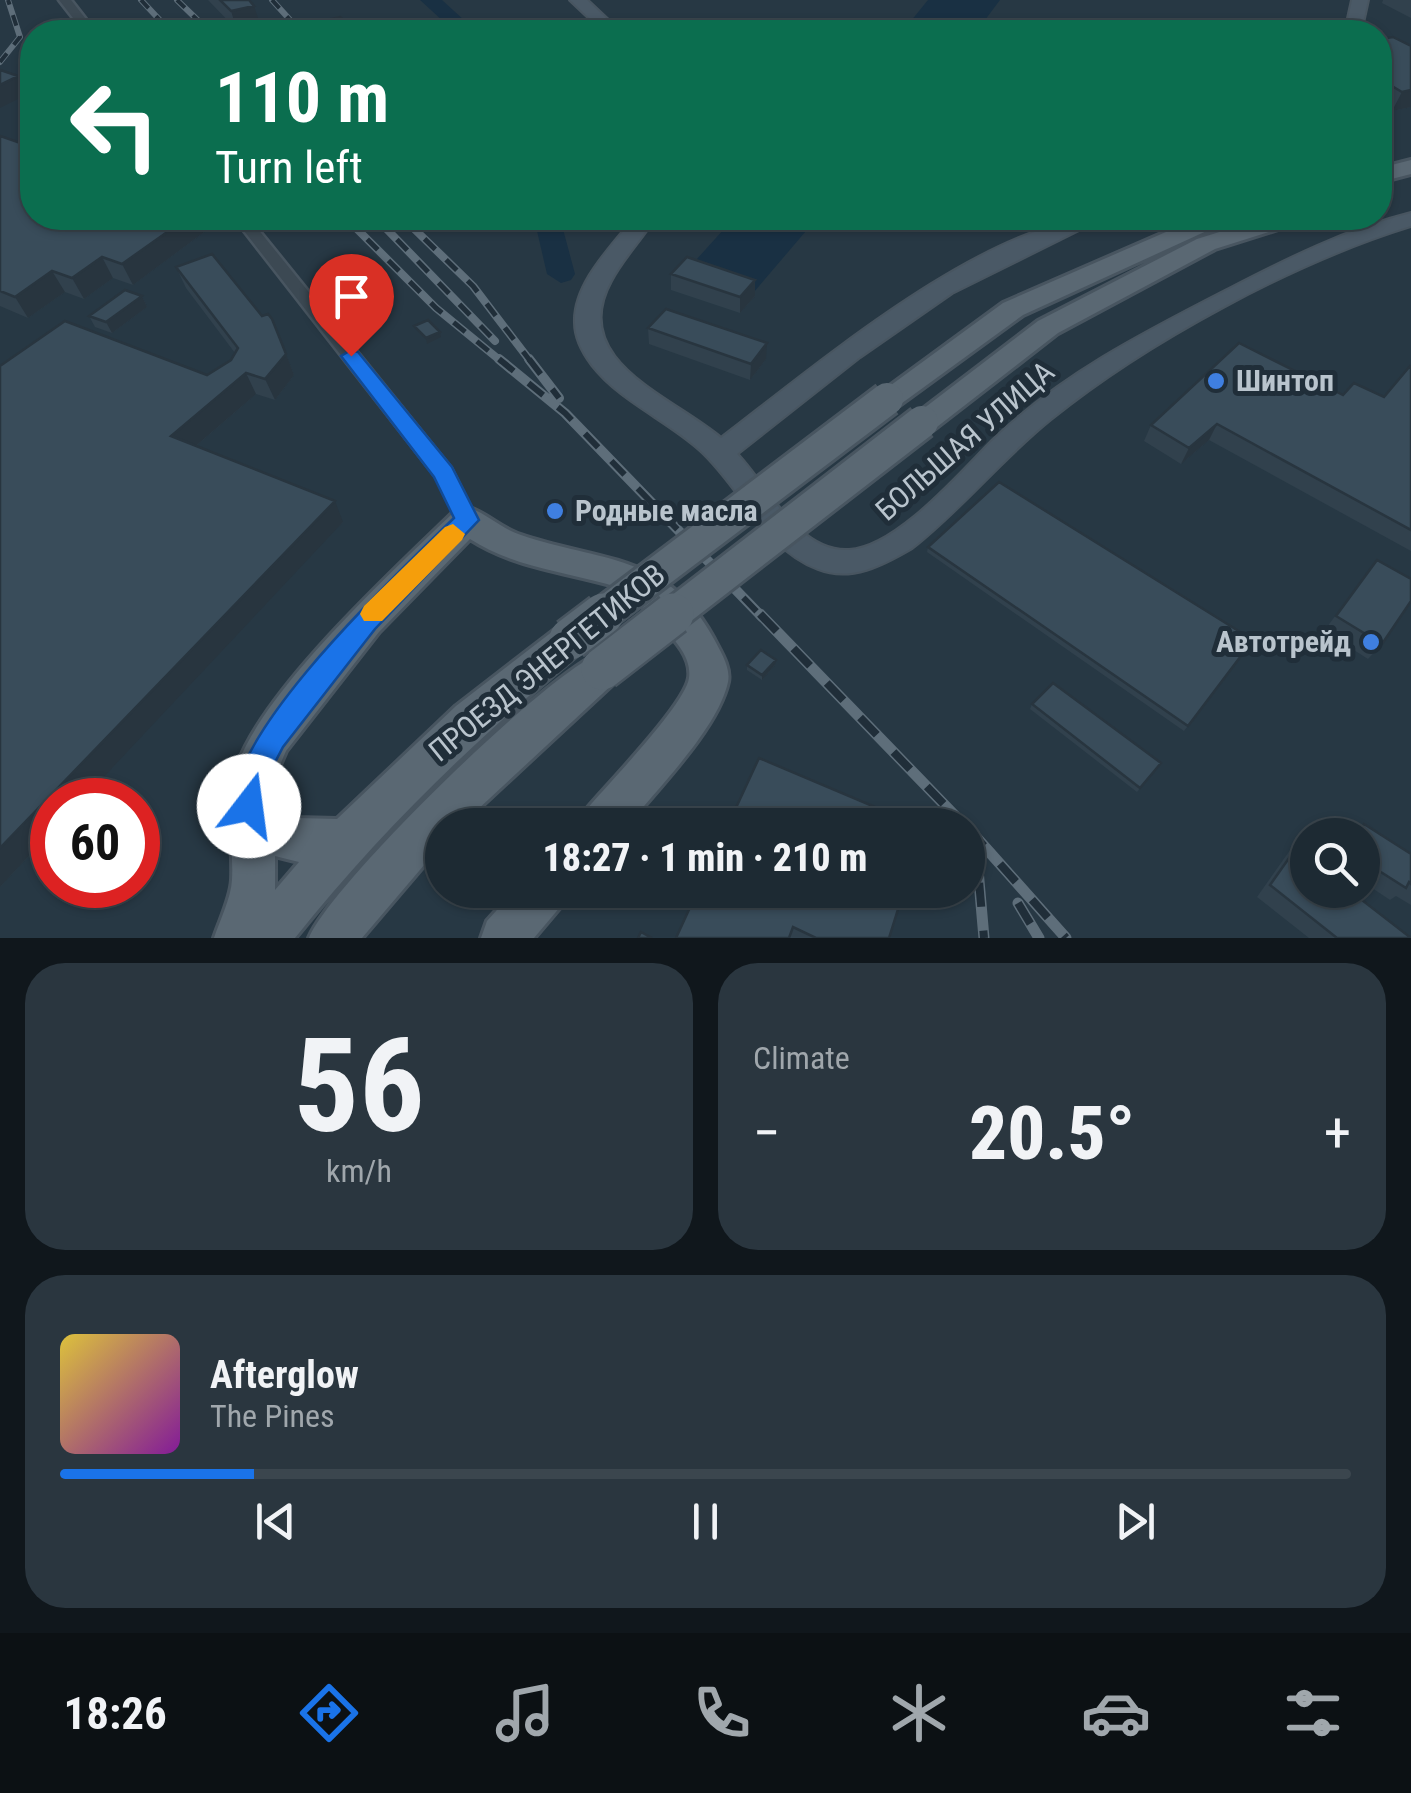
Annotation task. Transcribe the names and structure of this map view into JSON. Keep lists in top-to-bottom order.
{
  "streets": {
    "main road": ["БОЛЬШАЯ УЛИЦА", "ПРОЕЗД ЭНЕРГЕТИКОВ"]
  },
  "places": ["Шинтоп", "Родные масла", "Автотрейд"],
  "page": {
    "turn": ["110 m", "Turn left"],
    "limit": "60",
    "trip": "18:27 · 1 min · 210 m",
    "tile": [
      ["56", "km/h"],
      "Climate"
    ],
    "heat": ["−", "20.5°", "+"],
    "song": ["Afterglow", "The Pines"],
    "tabs": "18:26"
  }
}
